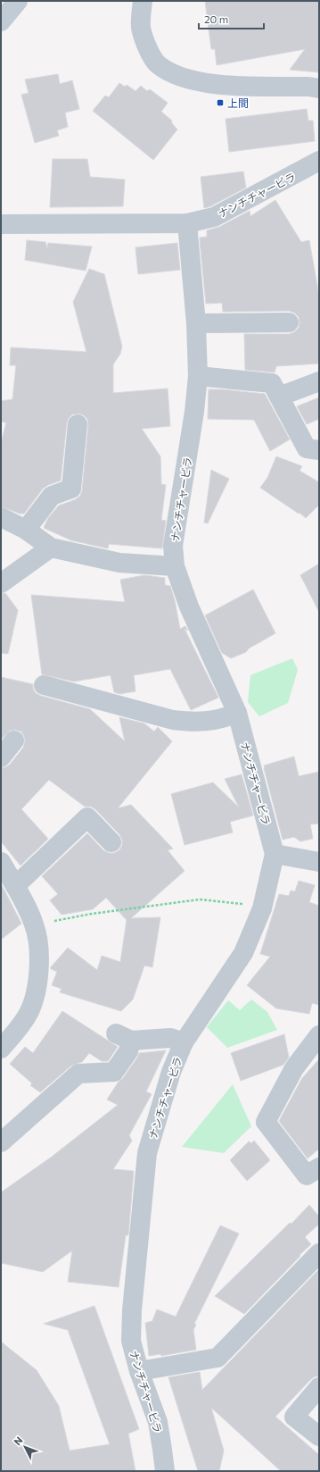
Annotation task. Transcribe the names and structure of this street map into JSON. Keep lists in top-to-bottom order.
{
  "streets": {
    "street": ["ナンチチャービラ"]
  },
  "places": {
    "transit": ["上間"]
  },
  "scale_bar": "20 m",
  "north": "top left"
}
